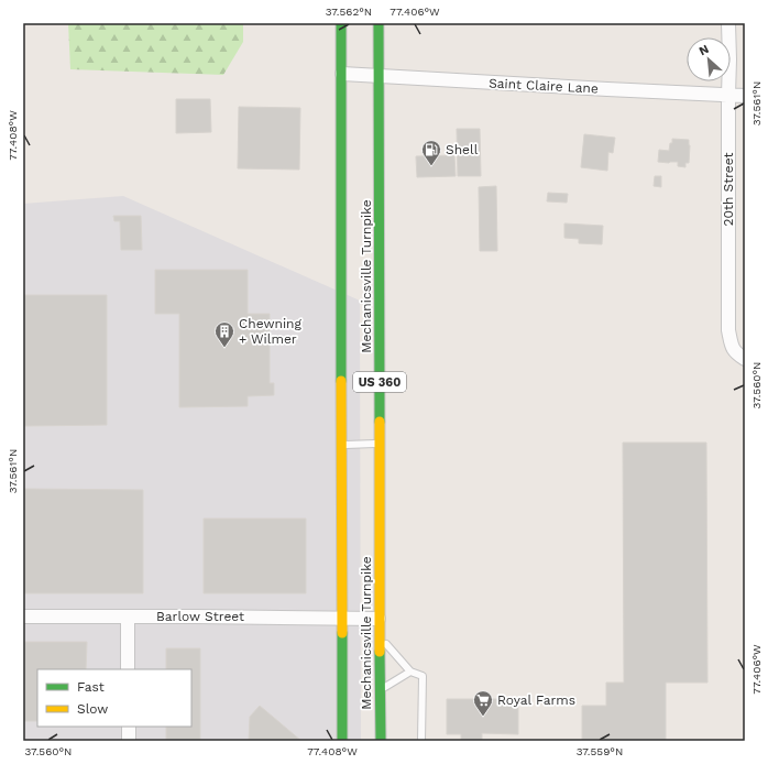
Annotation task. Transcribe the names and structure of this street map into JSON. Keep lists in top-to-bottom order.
{
  "streets": {
    "highway": ["Mechanicsville Turnpike", "US 360"],
    "street": ["Saint Claire Lane", "20th Street", "Barlow Street"]
  },
  "crossings": [
    ["Saint Claire Lane", "20th Street"],
    ["Saint Claire Lane", "Mechanicsville Turnpike"],
    ["Mechanicsville Turnpike", "Barlow Street"]
  ],
  "places": {
    "fuel station": ["Shell"],
    "building": ["Chewning + Wilmer"],
    "supermarket": ["Royal Farms"]
  },
  "legend": ["Fast", "Slow"],
  "north": "top left",
  "coordinates": [
    "37.562°N",
    "77.406°W",
    "37.561°N",
    "77.408°W",
    "37.560°N",
    "37.559°N"
  ]
}
